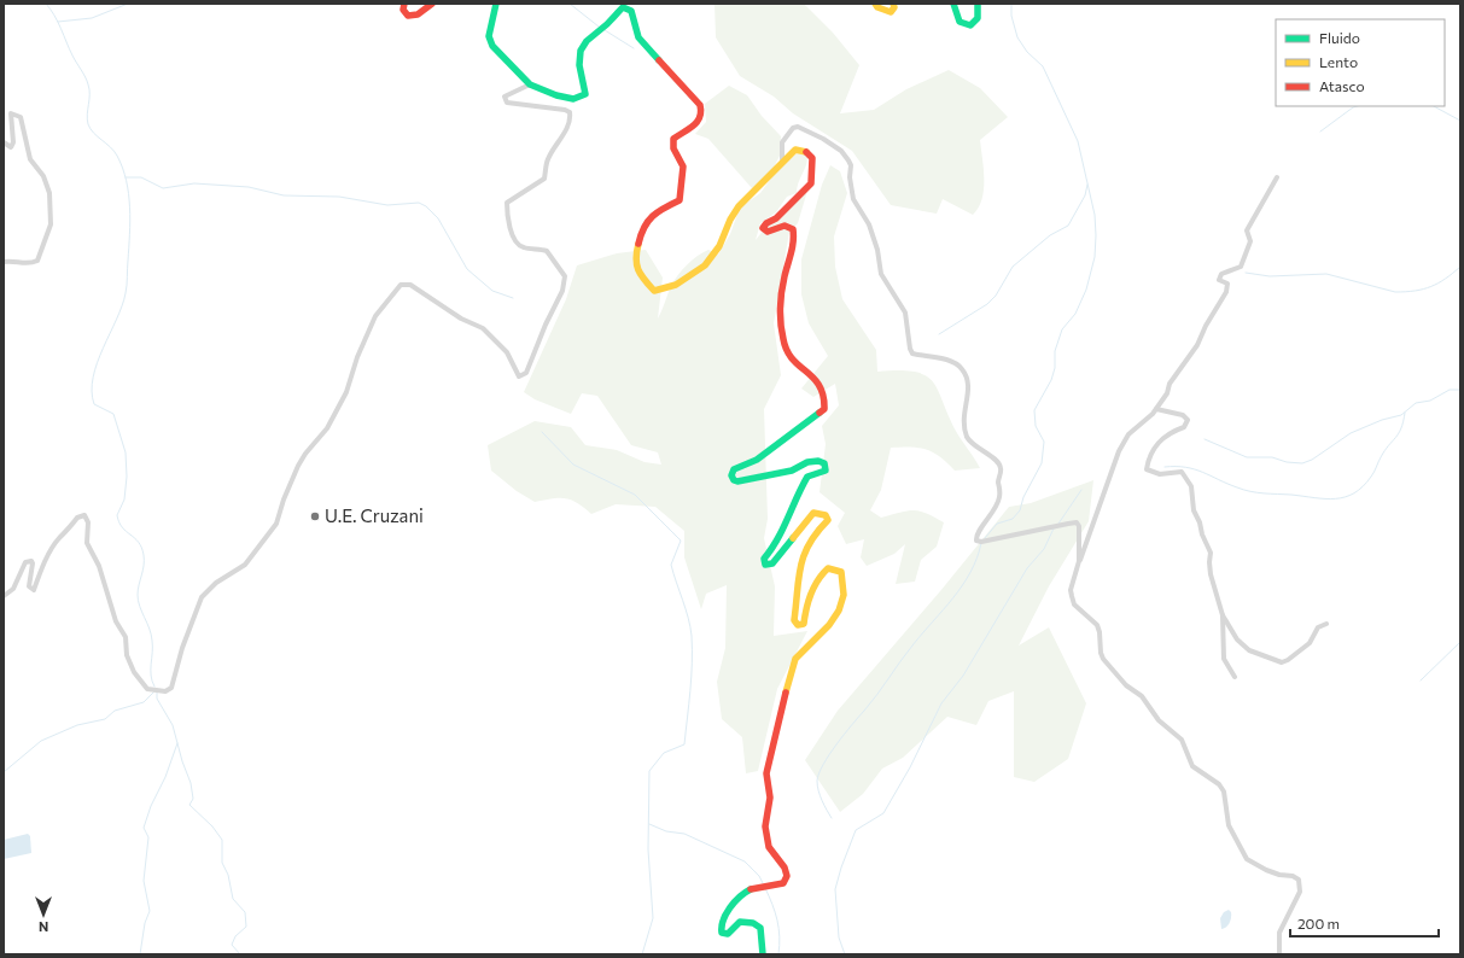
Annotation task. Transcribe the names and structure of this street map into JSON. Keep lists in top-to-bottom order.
{
  "places": ["U.E. Cruzani"],
  "legend": ["Fluido", "Lento", "Atasco"],
  "scale_bar": "200 m",
  "north": "bottom"
}
